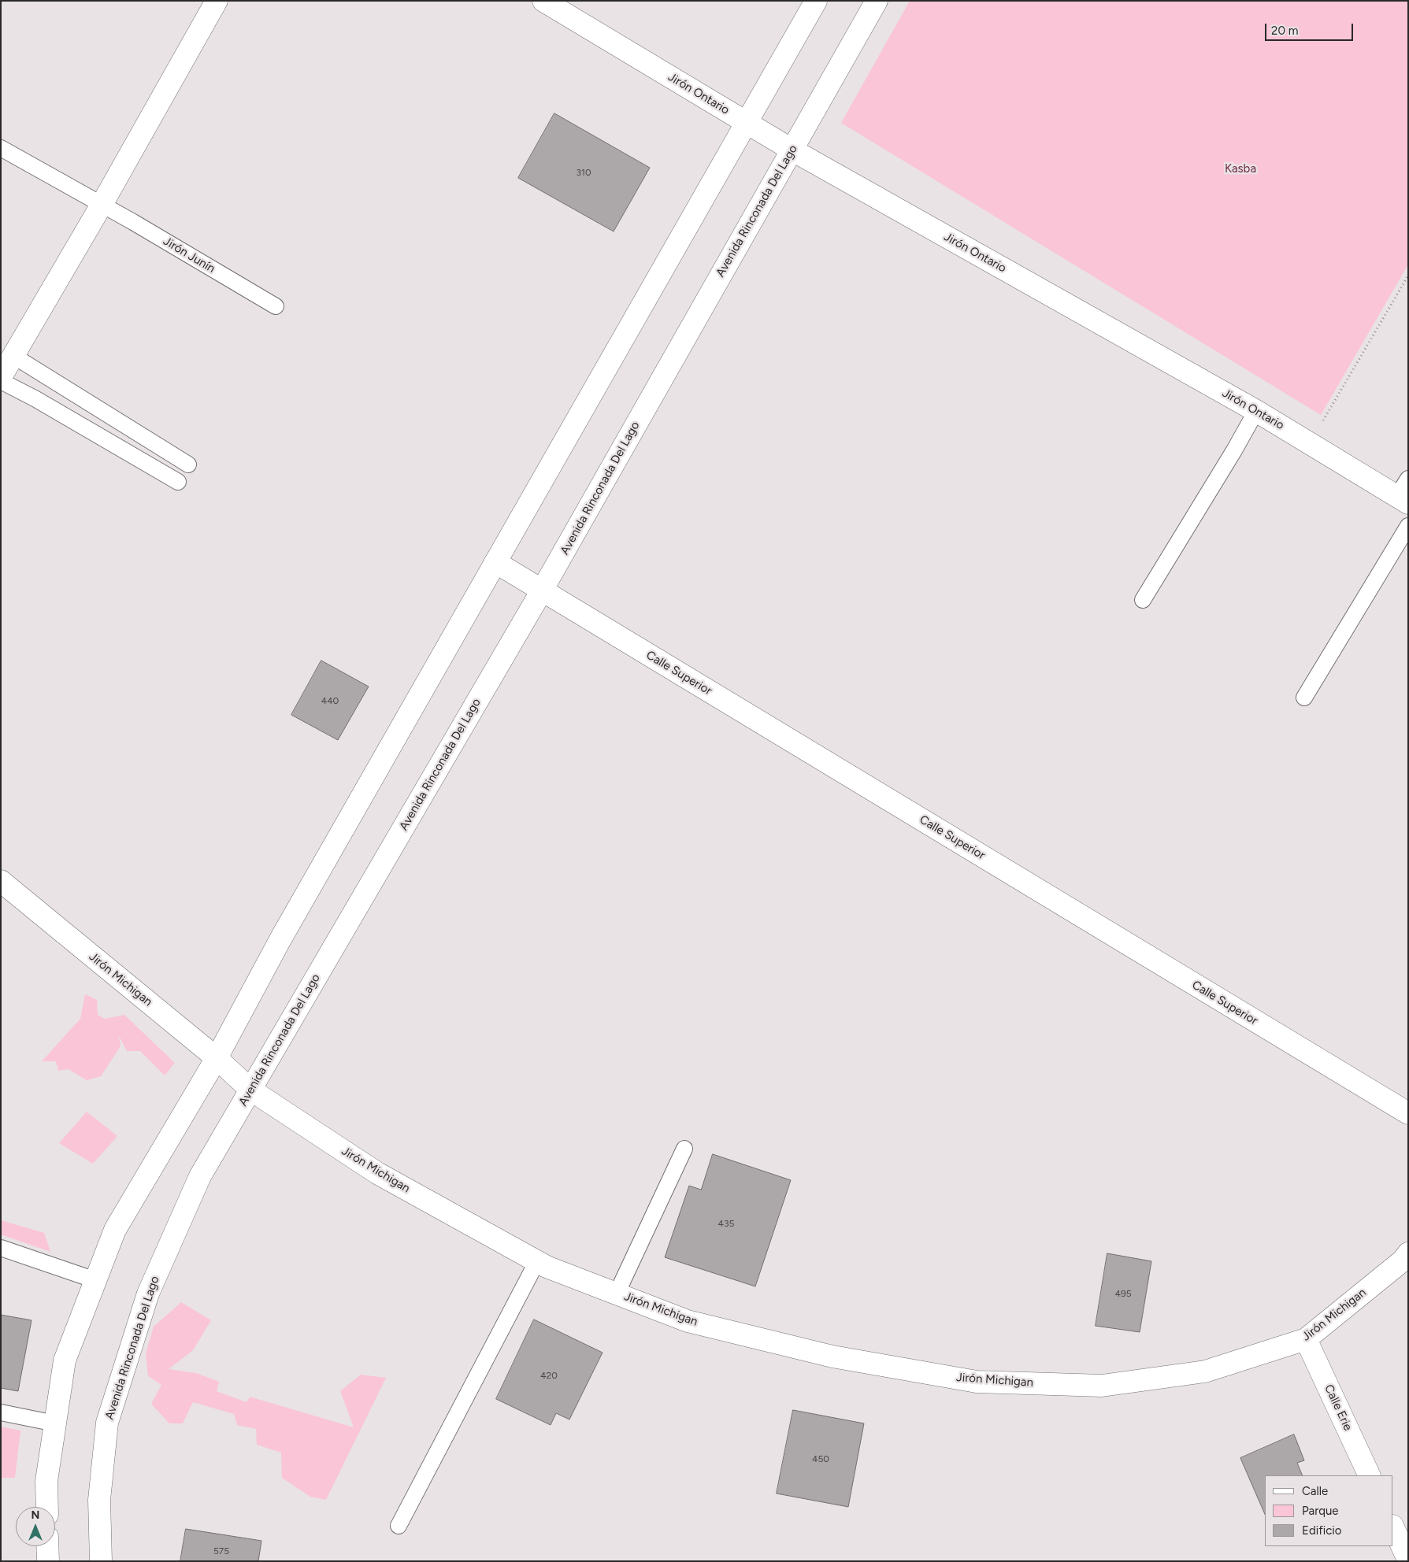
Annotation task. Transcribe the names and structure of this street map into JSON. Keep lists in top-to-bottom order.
{
  "streets": {
    "street": [
      "Jirón Ontario",
      "Avenida Rinconada Del Lago",
      "Calle Superior",
      "Jirón Michigan",
      "Calle Erie"
    ],
    "lane": ["Jirón Junín"]
  },
  "crossings": [
    ["Jirón Ontario", "Avenida Rinconada Del Lago"],
    ["Avenida Rinconada Del Lago", "Calle Superior"],
    ["Avenida Rinconada Del Lago", "Jirón Michigan"],
    ["Jirón Michigan", "Calle Erie"]
  ],
  "parks": ["Kasba"],
  "house_numbers": [
    "310",
    "440",
    "435",
    "495",
    "420",
    "450",
    "575"
  ],
  "legend": ["Calle", "Parque", "Edificio"],
  "scale_bar": "20 m",
  "north": "top"
}
